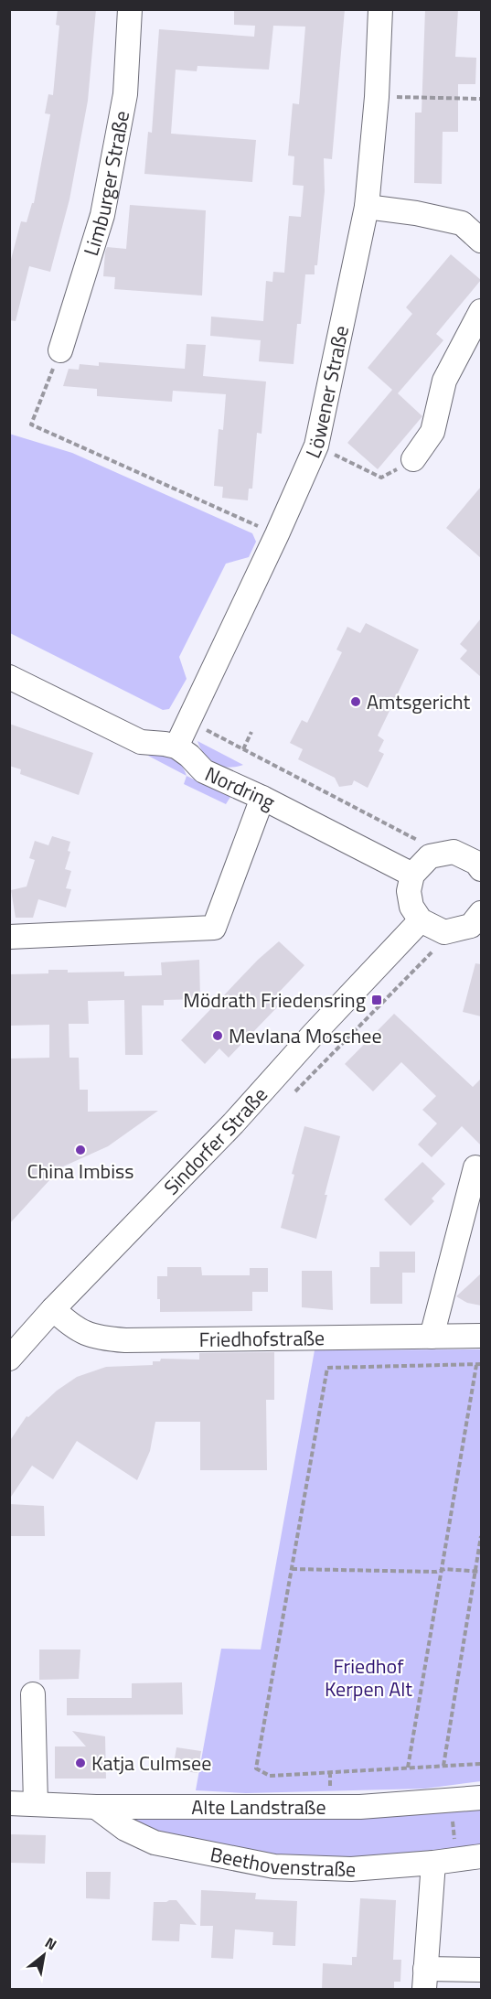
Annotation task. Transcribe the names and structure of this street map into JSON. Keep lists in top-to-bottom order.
{
  "streets": {
    "street": [
      "Limburger Straße",
      "Löwener Straße",
      "Nordring",
      "Sindorfer Straße",
      "Friedhofstraße",
      "Alte Landstraße",
      "Beethovenstraße"
    ]
  },
  "crossings": [
    ["Löwener Straße", "Nordring"],
    ["Sindorfer Straße", "Friedhofstraße"],
    ["Alte Landstraße", "Beethovenstraße"]
  ],
  "parks": ["Friedhof Kerpen Alt"],
  "places": {
    "other": [
      "Amtsgericht",
      "Mevlana Moschee",
      "China Imbiss",
      "Katja Culmsee"
    ],
    "transit": ["Mödrath Friedensring"]
  },
  "north": "top right"
}
